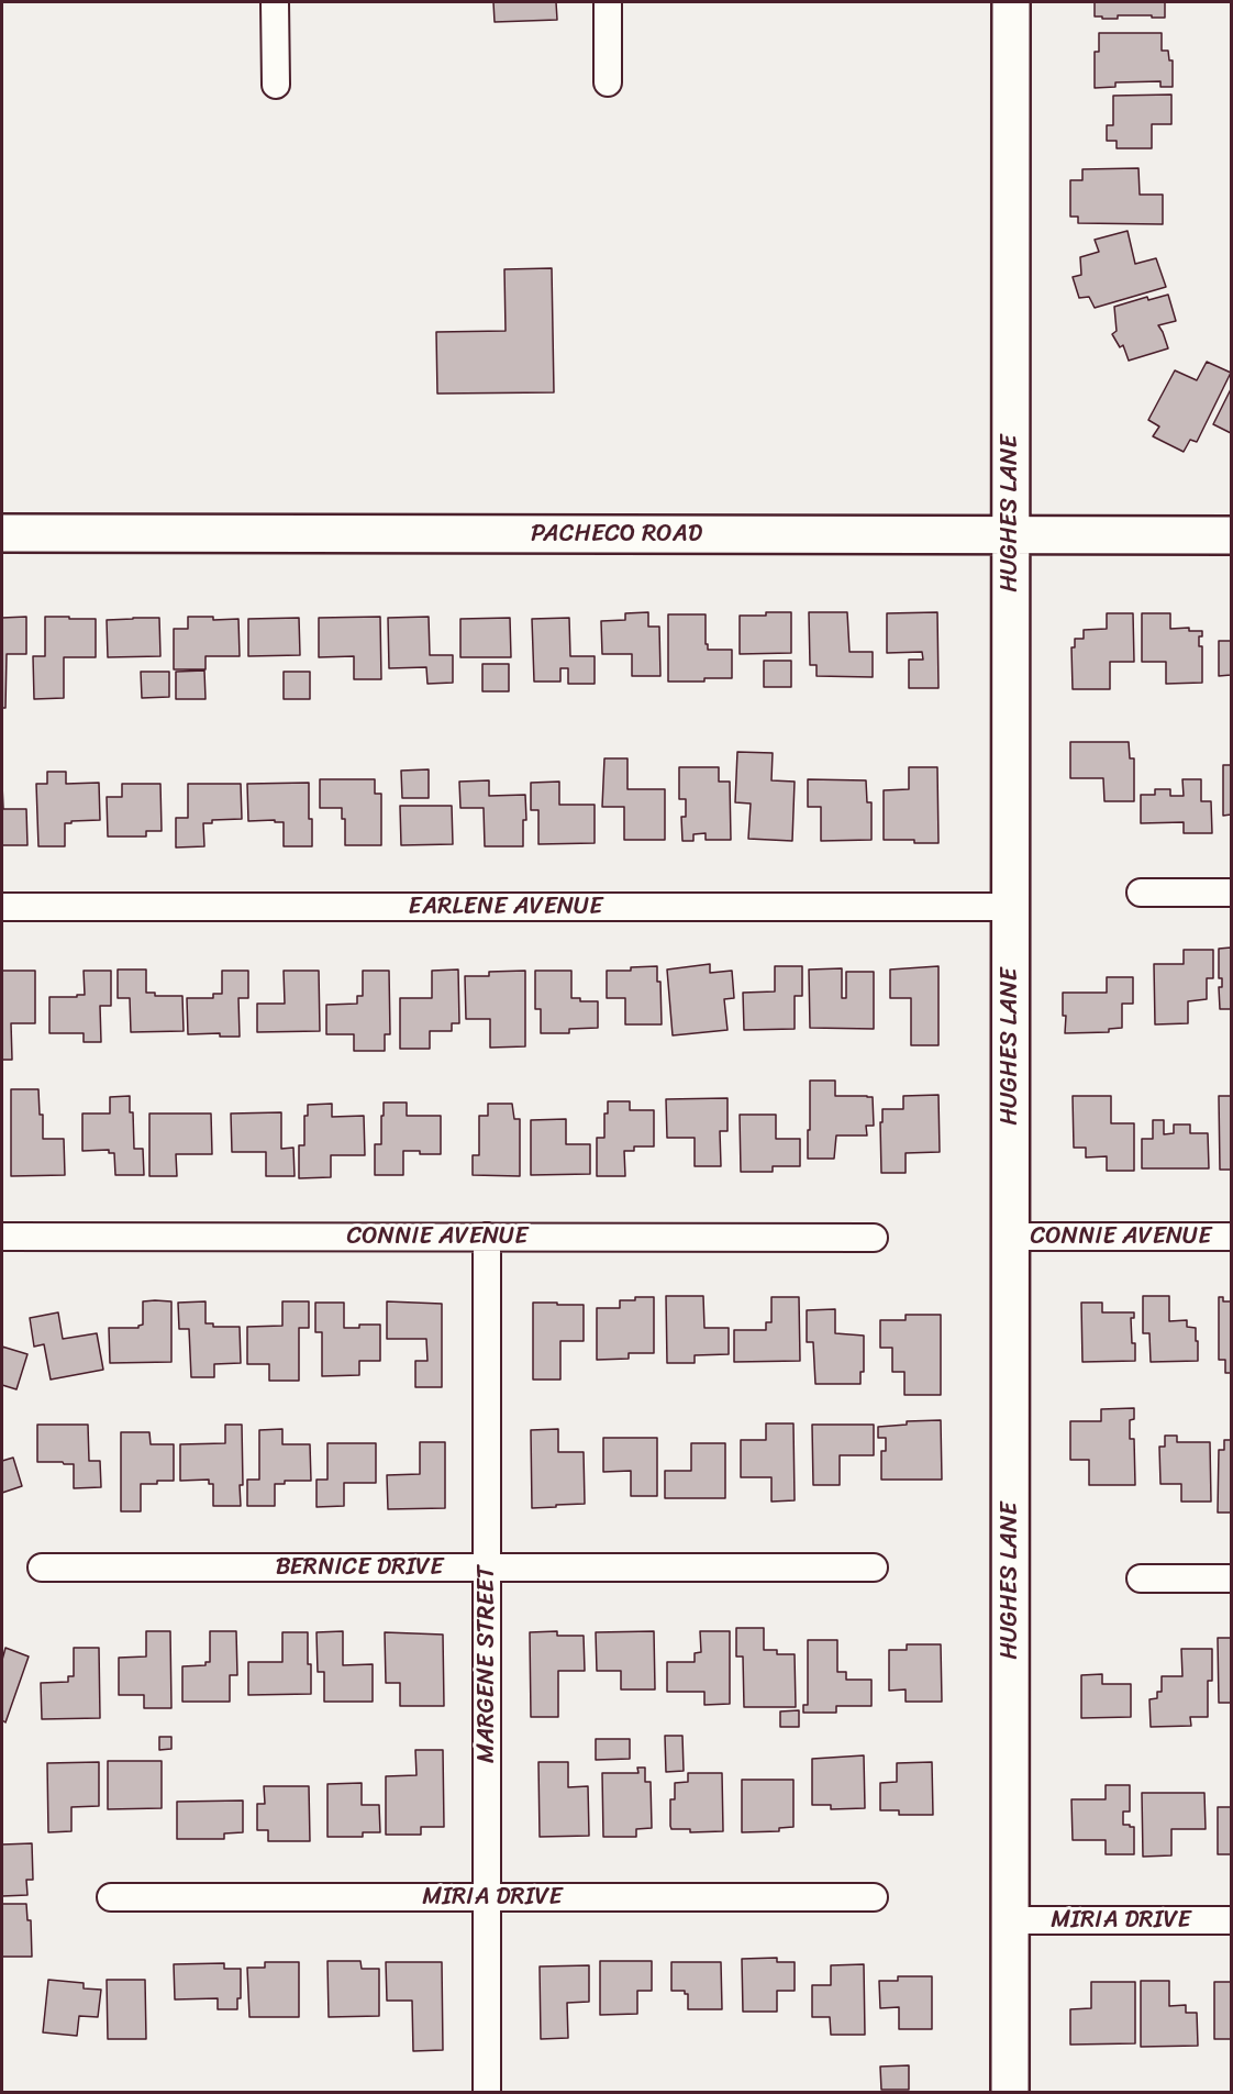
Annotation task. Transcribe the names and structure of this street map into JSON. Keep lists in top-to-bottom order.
{
  "streets": {
    "street": [
      "HUGHES LANE",
      "PACHECO ROAD",
      "EARLENE AVENUE",
      "CONNIE AVENUE",
      "BERNICE DRIVE",
      "MARGENE STREET",
      "MIRIA DRIVE"
    ]
  },
  "crossings": [
    ["HUGHES LANE", "PACHECO ROAD"],
    ["HUGHES LANE", "EARLENE AVENUE"],
    ["HUGHES LANE", "CONNIE AVENUE"],
    ["HUGHES LANE", "MIRIA DRIVE"],
    ["CONNIE AVENUE", "MARGENE STREET"],
    ["BERNICE DRIVE", "MARGENE STREET"],
    ["MARGENE STREET", "MIRIA DRIVE"]
  ]
}
